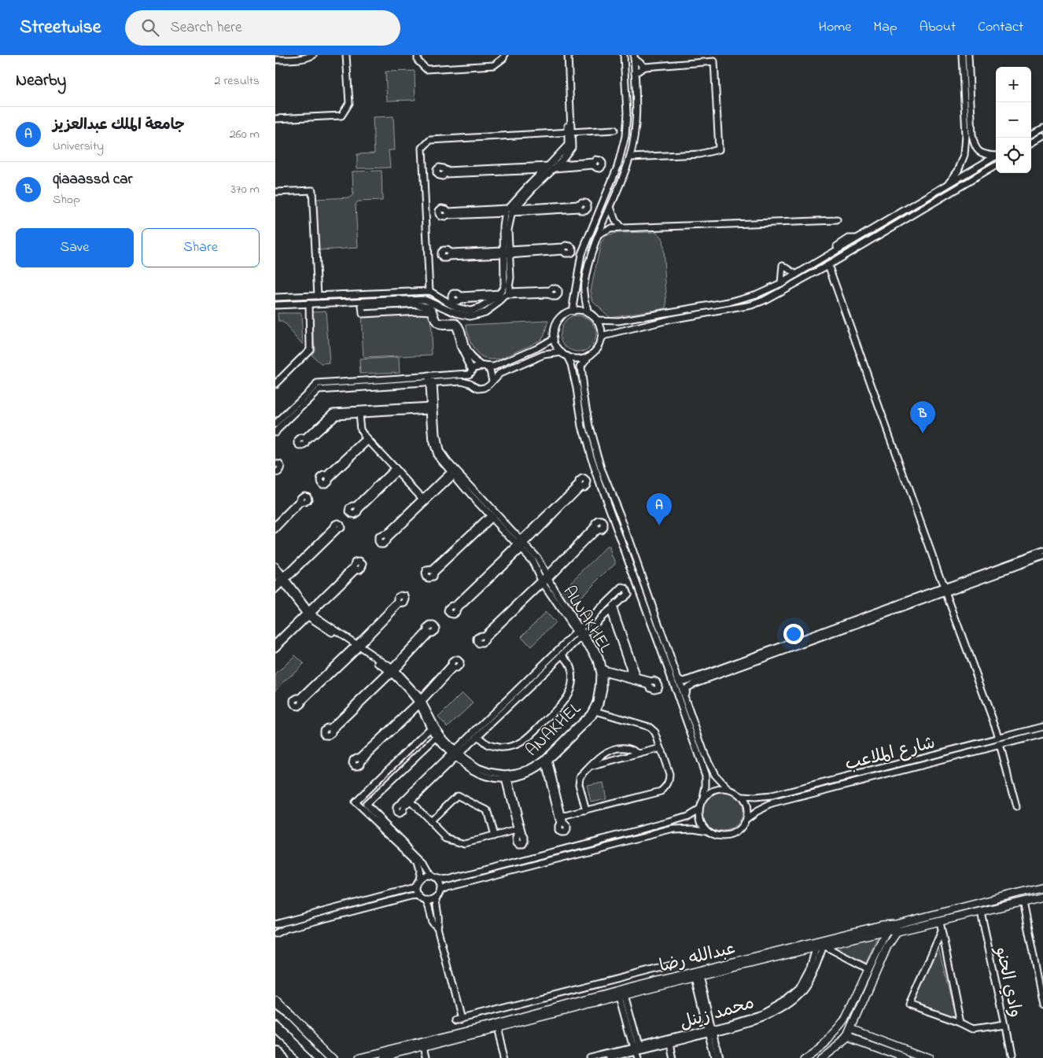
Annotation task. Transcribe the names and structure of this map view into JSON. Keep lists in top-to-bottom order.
{
  "streets": {
    "street": [
      "ALNAKHEL",
      "ANAKHEL",
      "شارع الملاعب",
      "عبدالله رضا",
      "وادي الحنو",
      "محمد زينل"
    ]
  },
  "crossings": [
    ["ALNAKHEL", "ANAKHEL"],
    ["عبدالله رضا", "وادي الحنو"],
    ["عبدالله رضا", "محمد زينل"]
  ],
  "page": {
    "header": "Streetwise",
    "search": "Search here",
    "nav": [
      "Home",
      "Map",
      "About",
      "Contact"
    ],
    "heading": ["Nearby", "2 results"],
    "map_buttons": ["+", "−"],
    "list": [
      {
        "mark": "A",
        "name": "جامعة الملك عبدالعزيز",
        "note": "University",
        "value": "260 m"
      },
      {
        "mark": "B",
        "name": "qiaaassd car",
        "note": "Shop",
        "value": "370 m"
      }
    ],
    "buttons": ["Save", "Share"],
    "pins": ["B", "A"]
  }
}
